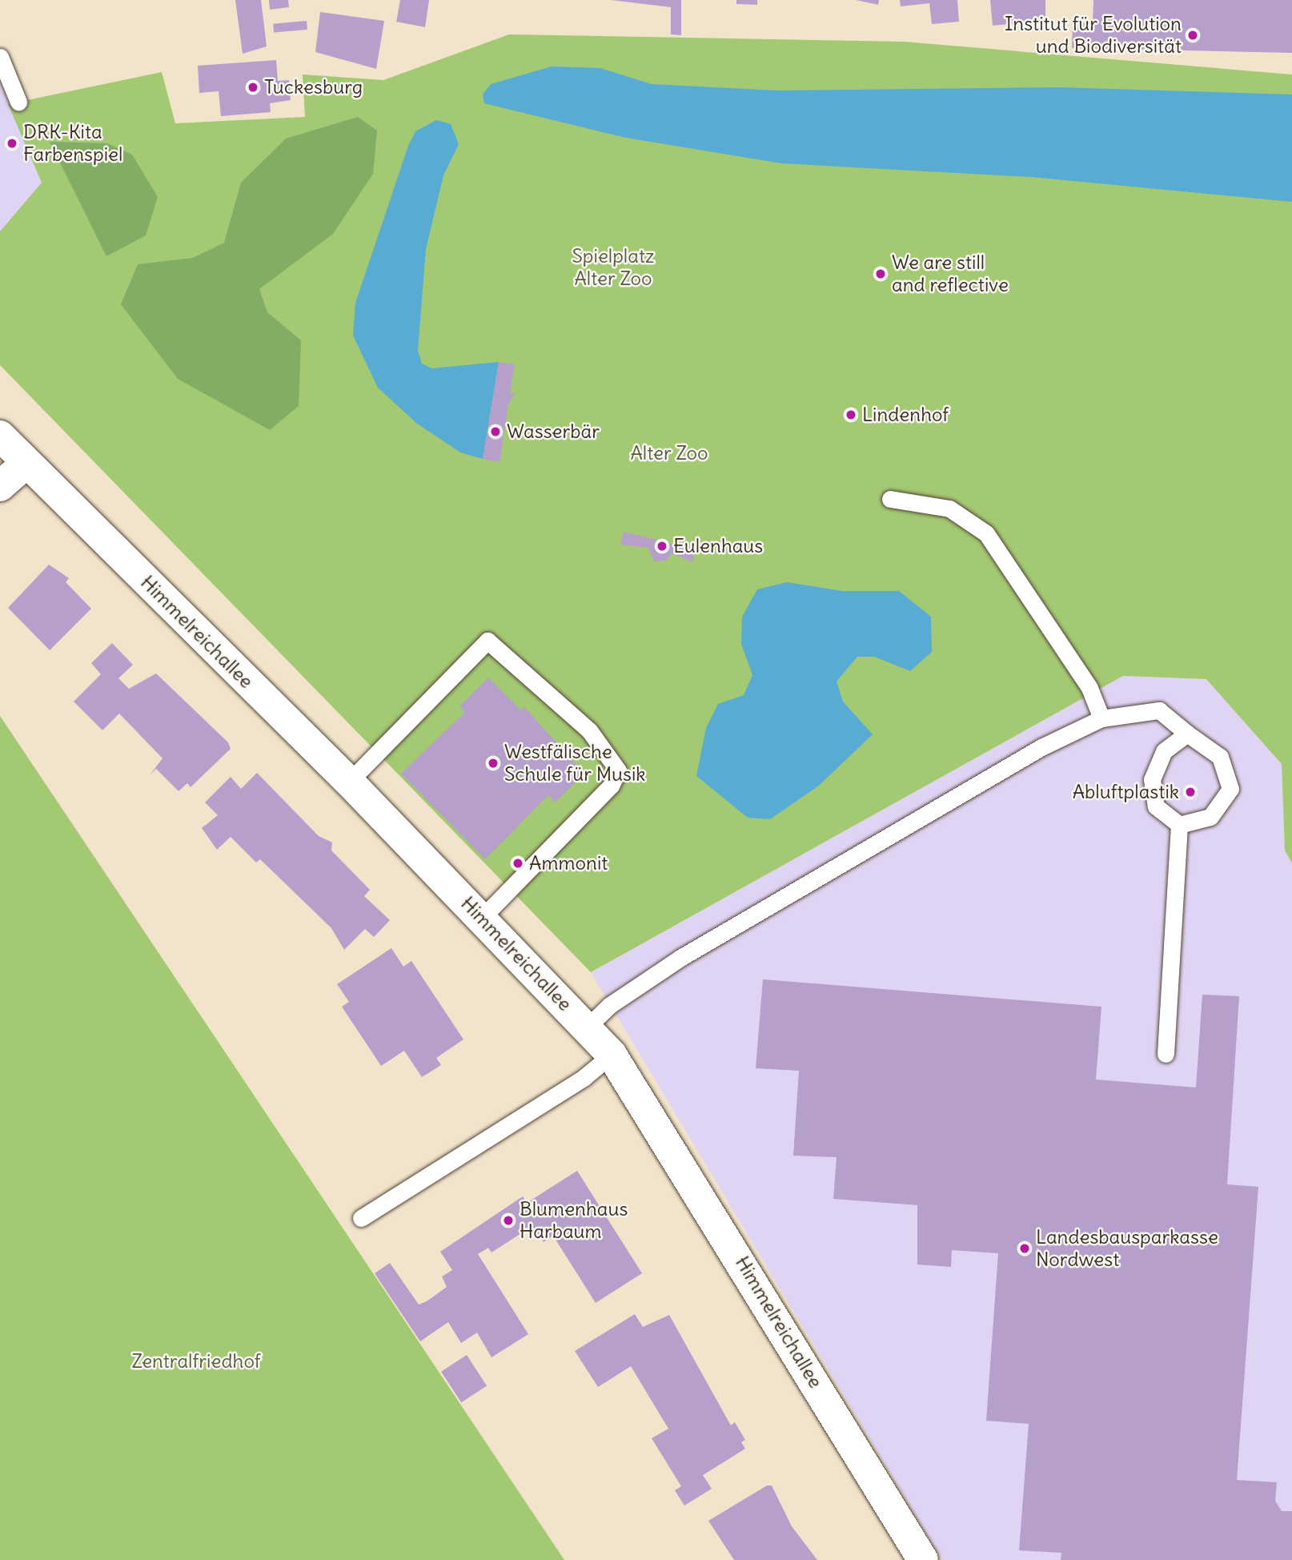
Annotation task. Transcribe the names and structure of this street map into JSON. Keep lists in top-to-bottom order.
{
  "streets": {
    "street": ["Himmelreichallee"]
  },
  "parks": ["Spielplatz Alter Zoo", "Alter Zoo", "Zentralfriedhof"],
  "places": [
    "Institut für Evolution und Biodiversität",
    "Tuckesburg",
    "DRK-Kita Farbenspiel",
    "We are still and reflective",
    "Lindenhof",
    "Wasserbär",
    "Eulenhaus",
    "Westfälische Schule für Musik",
    "Abluftplastik",
    "Ammonit",
    "Blumenhaus Harbaum",
    "Landesbausparkasse Nordwest"
  ]
}
